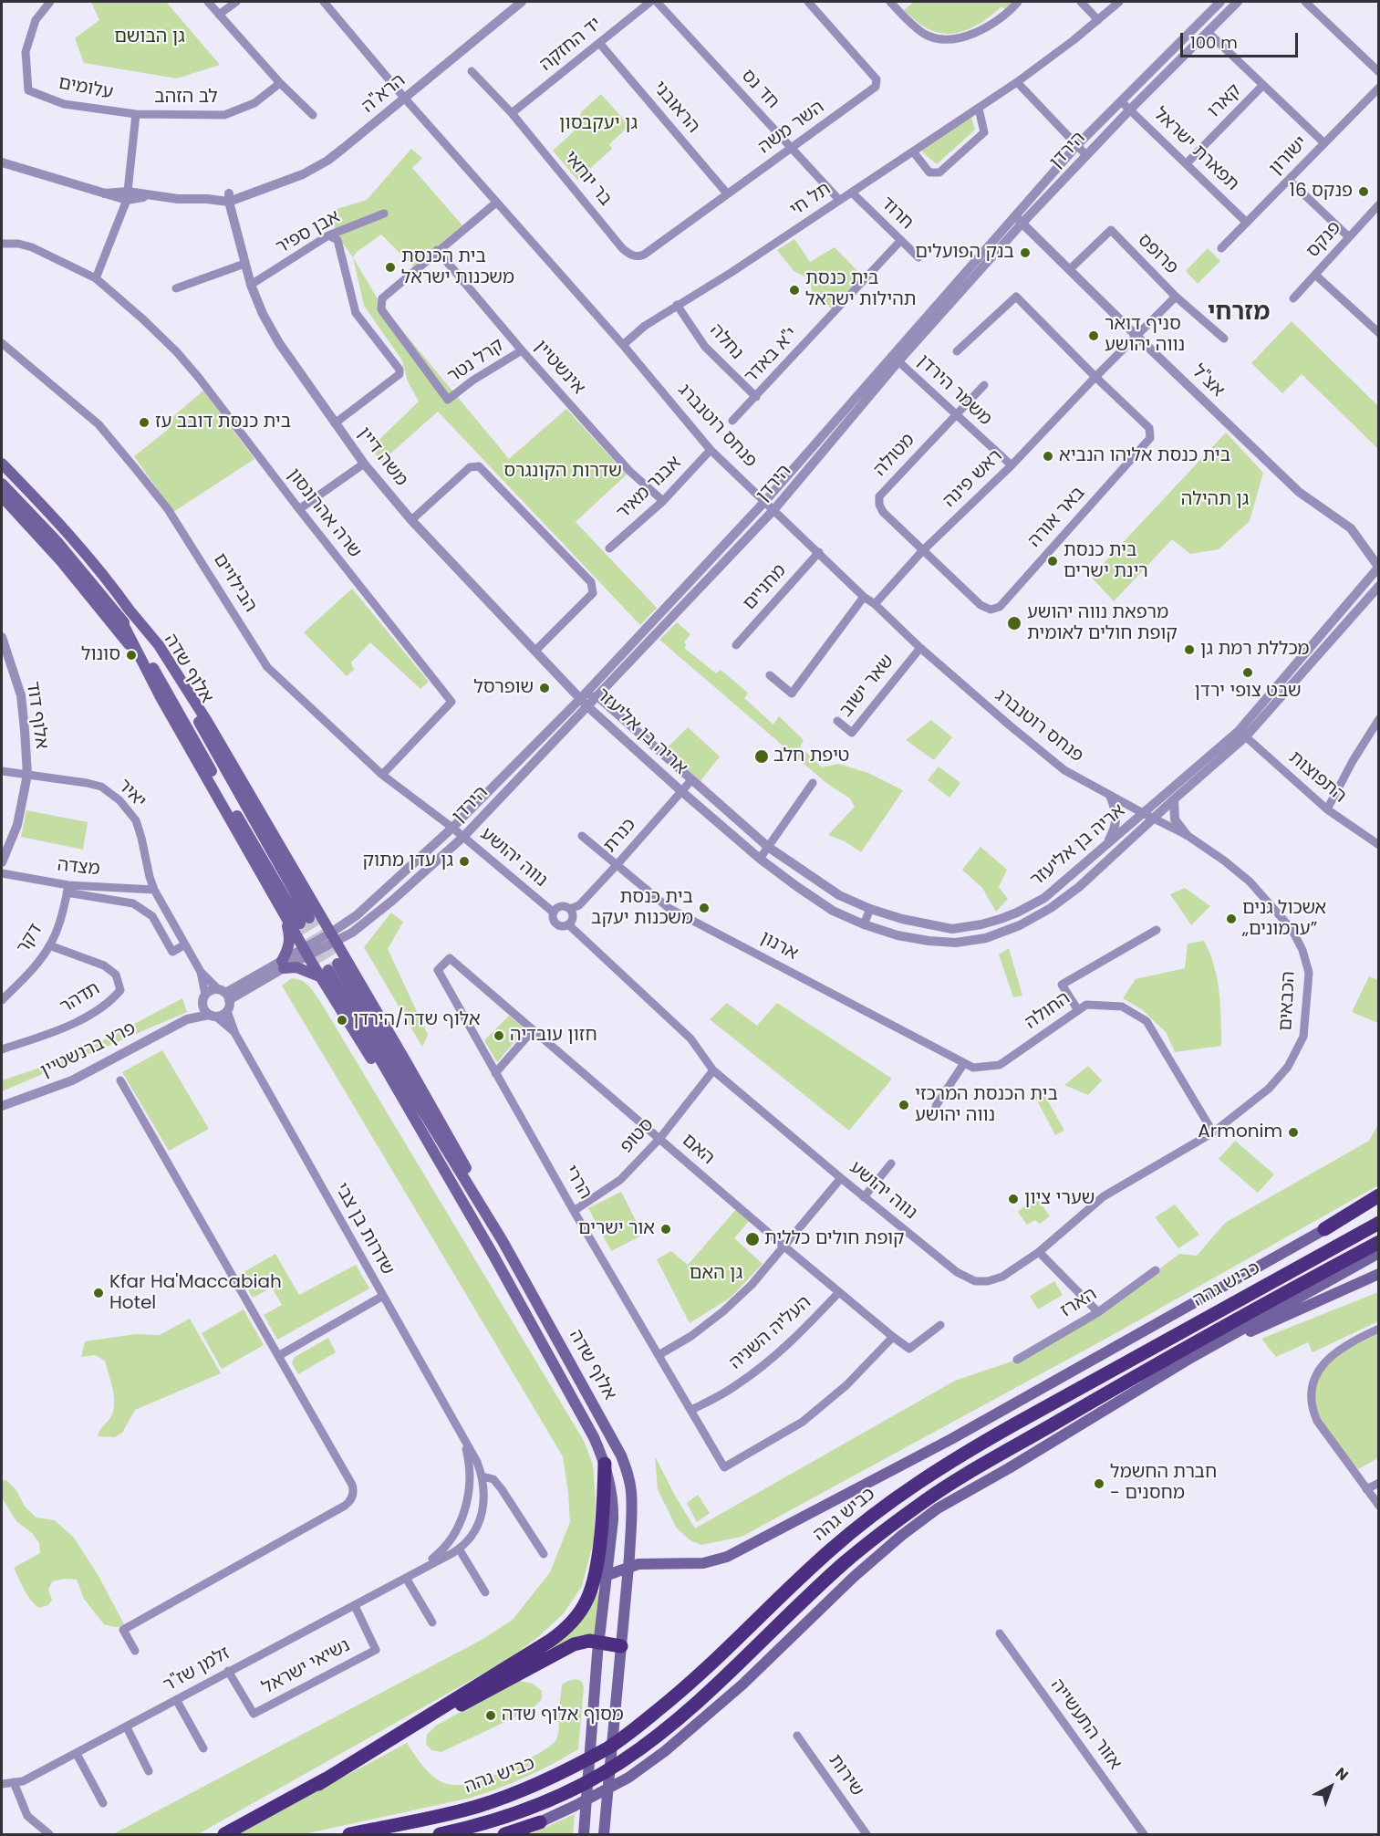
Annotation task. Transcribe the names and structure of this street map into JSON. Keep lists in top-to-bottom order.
{
  "streets": {
    "highway": ["כביש גהה"],
    "main road": ["אלוף שדה"],
    "street": [
      "יד החזקה",
      "עלומים",
      "חד נס",
      "הרא\"ה",
      "לב הזהב",
      "קארו",
      "הראובני",
      "השר משה",
      "תפארת ישראל",
      "הירדן",
      "ישורון",
      "בר יוחאי",
      "תל חי",
      "חרוד",
      "אבן ספיר",
      "פנקס",
      "פרופס",
      "נחלה",
      "י\"א באדר",
      "קרל נטר",
      "אינשטיין",
      "אצ\"ל",
      "משמר הירדן",
      "פנחס רוטנברג",
      "מטולה",
      "משה דיין",
      "ראש פינה",
      "אבנר מאיר",
      "שרה אהרונסון",
      "באר אורה",
      "הבילויים",
      "מחניים",
      "שאר ישוב",
      "אלוף דוד",
      "אריה בן אליעזר",
      "התפוצות",
      "יאיר",
      "כנרת",
      "נווה יהושע",
      "מצדה",
      "דקר",
      "ארנון",
      "תדהר",
      "הכבאים",
      "החולה",
      "פרץ ברנשטיין",
      "סטופ",
      "האם",
      "הררי",
      "שדרות בן צבי",
      "הארז",
      "העליה השניה",
      "נשיאי ישראל",
      "זלמן שז\"ר",
      "אזור התעשייה",
      "שירות"
    ]
  },
  "crossings": [
    ["יד החזקה", "הראובני"],
    ["יד החזקה", "בר יוחאי"],
    ["עלומים", "לב הזהב"],
    ["חד נס", "השר משה"],
    ["חד נס", "תל חי"],
    ["הרא\"ה", "לב הזהב"],
    ["הרא\"ה", "פנחס רוטנברג"],
    ["הרא\"ה", "משה דיין"],
    ["קארו", "תפארת ישראל"],
    ["הראובני", "השר משה"],
    ["השר משה", "בר יוחאי"],
    ["תפארת ישראל", "הירדן"],
    ["תפארת ישראל", "ישורון"],
    ["הירדן", "אצ\"ל"],
    ["הירדן", "משמר הירדן"],
    ["הירדן", "פנחס רוטנברג"],
    ["הירדן", "משה דיין"],
    ["הירדן", "הבילויים"],
    ["הירדן", "אריה בן אליעזר"],
    ["הירדן", "נווה יהושע"],
    ["תל חי", "חרוד"],
    ["תל חי", "נחלה"],
    ["תל חי", "פנחס רוטנברג"],
    ["חרוד", "י\"א באדר"],
    ["אבן ספיר", "משה דיין"],
    ["פרופס", "אצ\"ל"],
    ["פרופס", "ראש פינה"],
    ["נחלה", "י\"א באדר"],
    ["קרל נטר", "אינשטיין"],
    ["אינשטיין", "אבנר מאיר"],
    ["אצ\"ל", "ראש פינה"],
    ["אצ\"ל", "אריה בן אליעזר"],
    ["משמר הירדן", "מטולה"],
    ["משמר הירדן", "ראש פינה"],
    ["פנחס רוטנברג", "ראש פינה"],
    ["פנחס רוטנברג", "אבנר מאיר"],
    ["פנחס רוטנברג", "מחניים"],
    ["פנחס רוטנברג", "שאר ישוב"],
    ["פנחס רוטנברג", "אריה בן אליעזר"],
    ["פנחס רוטנברג", "הכבאים"],
    ["מטולה", "ראש פינה"],
    ["מטולה", "באר אורה"],
    ["משה דיין", "אריה בן אליעזר"],
    ["ראש פינה", "באר אורה"],
    ["שרה אהרונסון", "הבילויים"],
    ["הבילויים", "נווה יהושע"],
    ["אלוף דוד", "יאיר"],
    ["אריה בן אליעזר", "התפוצות"],
    ["אריה בן אליעזר", "כנרת"],
    ["אריה בן אליעזר", "הכבאים"],
    ["יאיר", "מצדה"],
    ["כנרת", "נווה יהושע"],
    ["כנרת", "ארנון"],
    ["נווה יהושע", "הכבאים"],
    ["נווה יהושע", "החולה"],
    ["נווה יהושע", "סטופ"],
    ["מצדה", "דקר"],
    ["דקר", "תדהר"],
    ["ארנון", "החולה"],
    ["הכבאים", "החולה"],
    ["פרץ ברנשטיין", "שדרות בן צבי"],
    ["סטופ", "האם"],
    ["סטופ", "הררי"],
    ["האם", "הררי"],
    ["האם", "העליה השניה"],
    ["הררי", "העליה השניה"],
    ["שדרות בן צבי", "זלמן שז\"ר"],
    ["נשיאי ישראל", "זלמן שז\"ר"]
  ],
  "districts": ["מזרחי"],
  "parks": [
    "גן הבושם",
    "גן יעקבסון",
    "שדרות הקונגרס",
    "גן תהילה",
    "גן האם"
  ],
  "places": [
    "פנקס 16",
    "בנק הפועלים",
    "בית הכנסת משכנות ישראל",
    "בית כנסת תהילות ישראל",
    "סניף דואר נווה יהושע",
    "בית כנסת דובב עז",
    "בית כנסת אליהו הנביא",
    "בית כנסת רינת ישרים",
    "מרפאת נווה יהושע קופת חולים לאומית",
    "מכללת רמת גן",
    "סונול",
    "שבט צופי ירדן",
    "שופרסל",
    "טיפת חלב",
    "גן עדן מתוק",
    "בית כנסת משכנות יעקב",
    "אשכול גנים „ערמונים”",
    "אלוף שדה/הירדן",
    "חזון עובדיה",
    "בית הכנסת המרכזי נווה יהושע",
    "Armonim",
    "שערי ציון",
    "אור ישרים",
    "קופת חולים כללית",
    "Kfar Ha'Maccabiah Hotel",
    "חברת החשמל - מחסנים",
    "מסוף אלוף שדה"
  ],
  "scale_bar": "100 m",
  "north": "top right"
}
